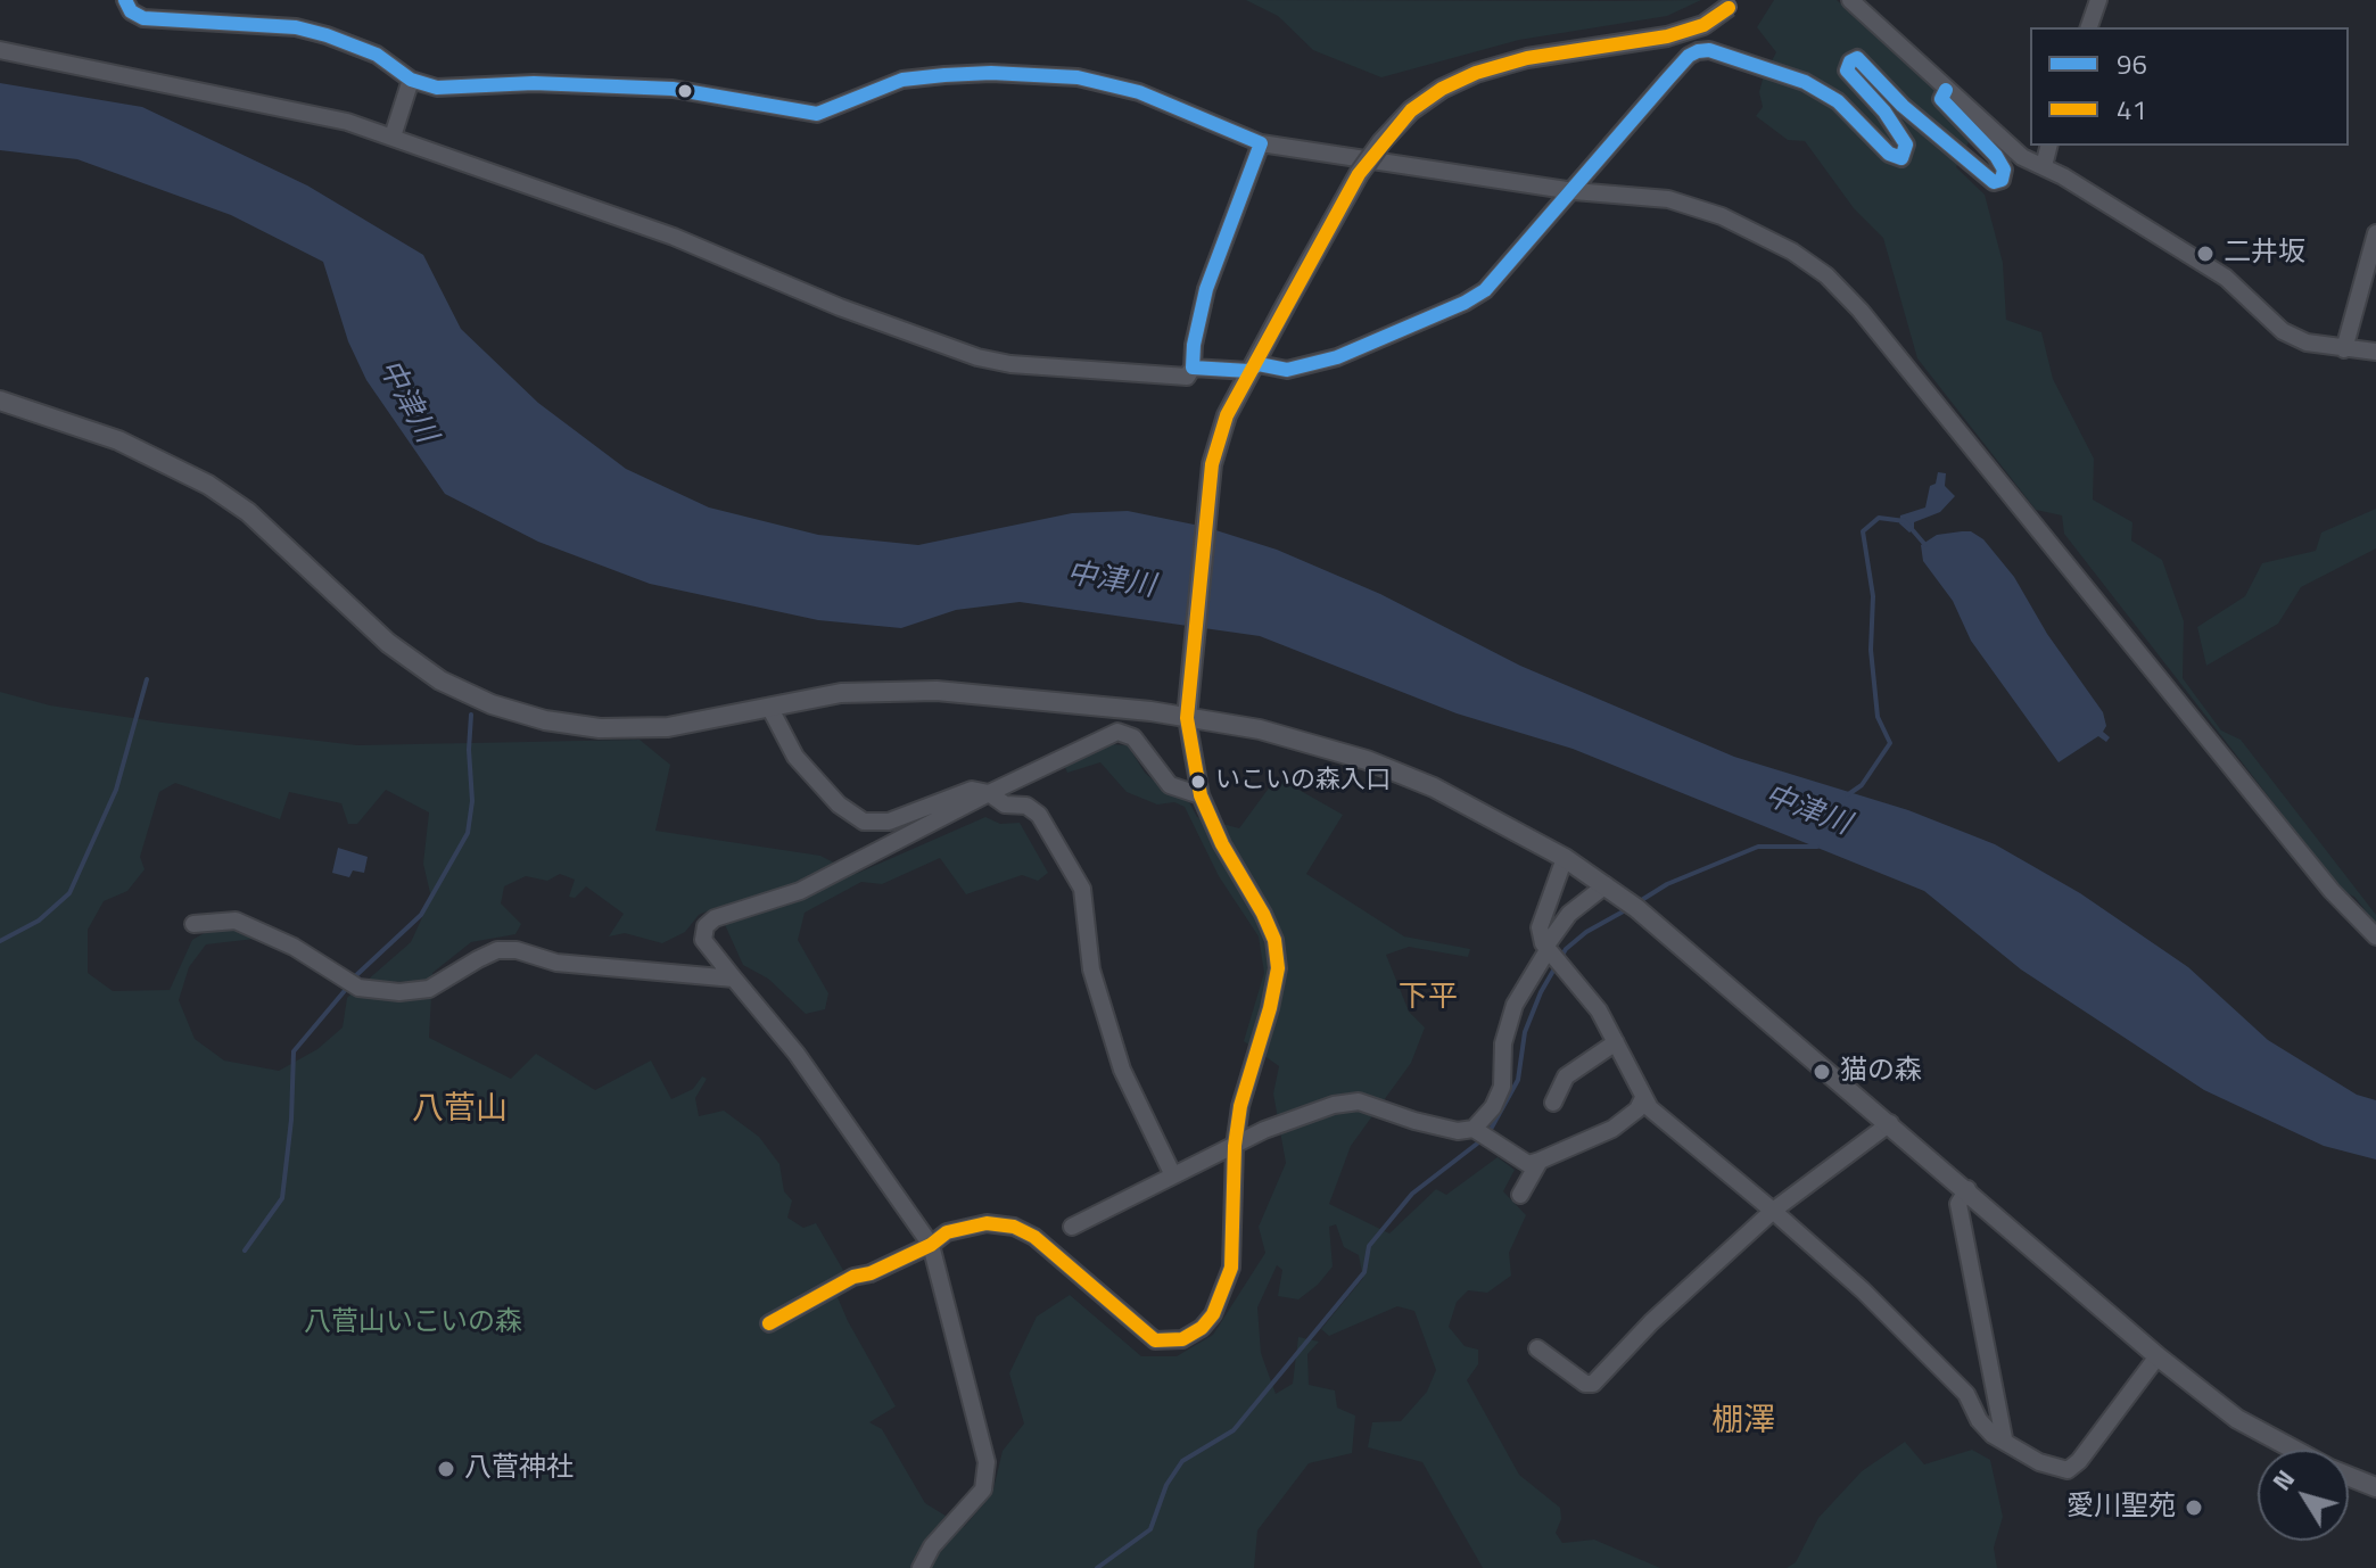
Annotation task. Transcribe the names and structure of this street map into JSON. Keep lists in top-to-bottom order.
{
  "districts": ["下平", "八菅山", "棚澤"],
  "water": ["中津川"],
  "parks": ["八菅山いこいの森"],
  "places": [
    "二井坂",
    "いこいの森入口",
    "猫の森",
    "八菅神社",
    "愛川聖苑"
  ],
  "lines": ["transit line 96", "transit line 41"],
  "legend": ["96", "41"],
  "north": "top left"
}
